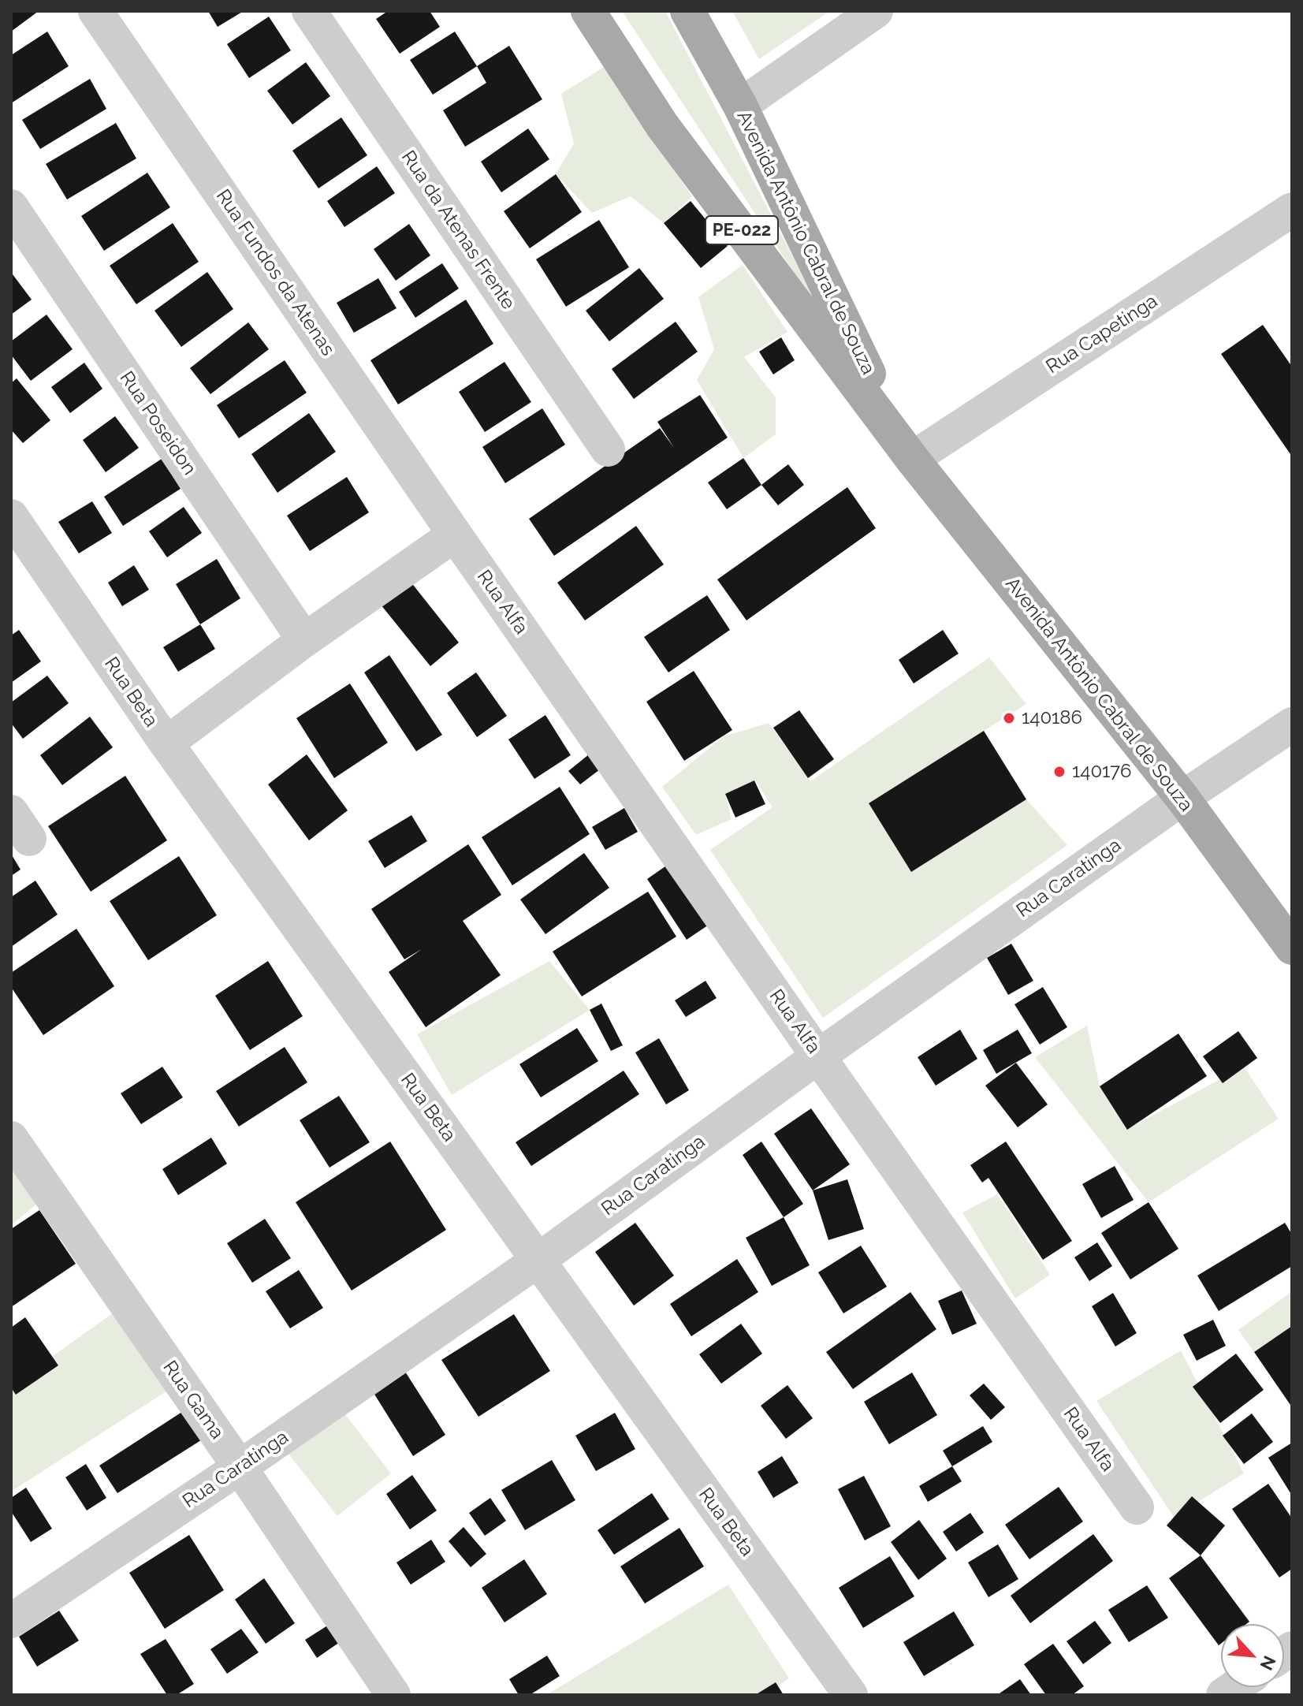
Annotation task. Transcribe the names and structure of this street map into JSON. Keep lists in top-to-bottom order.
{
  "streets": {
    "main road": ["PE-022", "Avenida Antônio Cabral de Souza"],
    "street": [
      "Rua da Atenas Frente",
      "Rua Fundos da Atenas",
      "Rua Capetinga",
      "Rua Poseidon",
      "Rua Alfa",
      "Rua Beta",
      "Rua Caratinga",
      "Rua Gama"
    ]
  },
  "crossings": [
    ["Avenida Antônio Cabral de Souza", "Rua Capetinga"],
    ["Avenida Antônio Cabral de Souza", "Rua Caratinga"],
    ["Rua Fundos da Atenas", "Rua Alfa"],
    ["Rua Alfa", "Rua Caratinga"],
    ["Rua Beta", "Rua Caratinga"],
    ["Rua Caratinga", "Rua Gama"]
  ],
  "places": ["140186", "140176"],
  "north": "bottom right"
}
